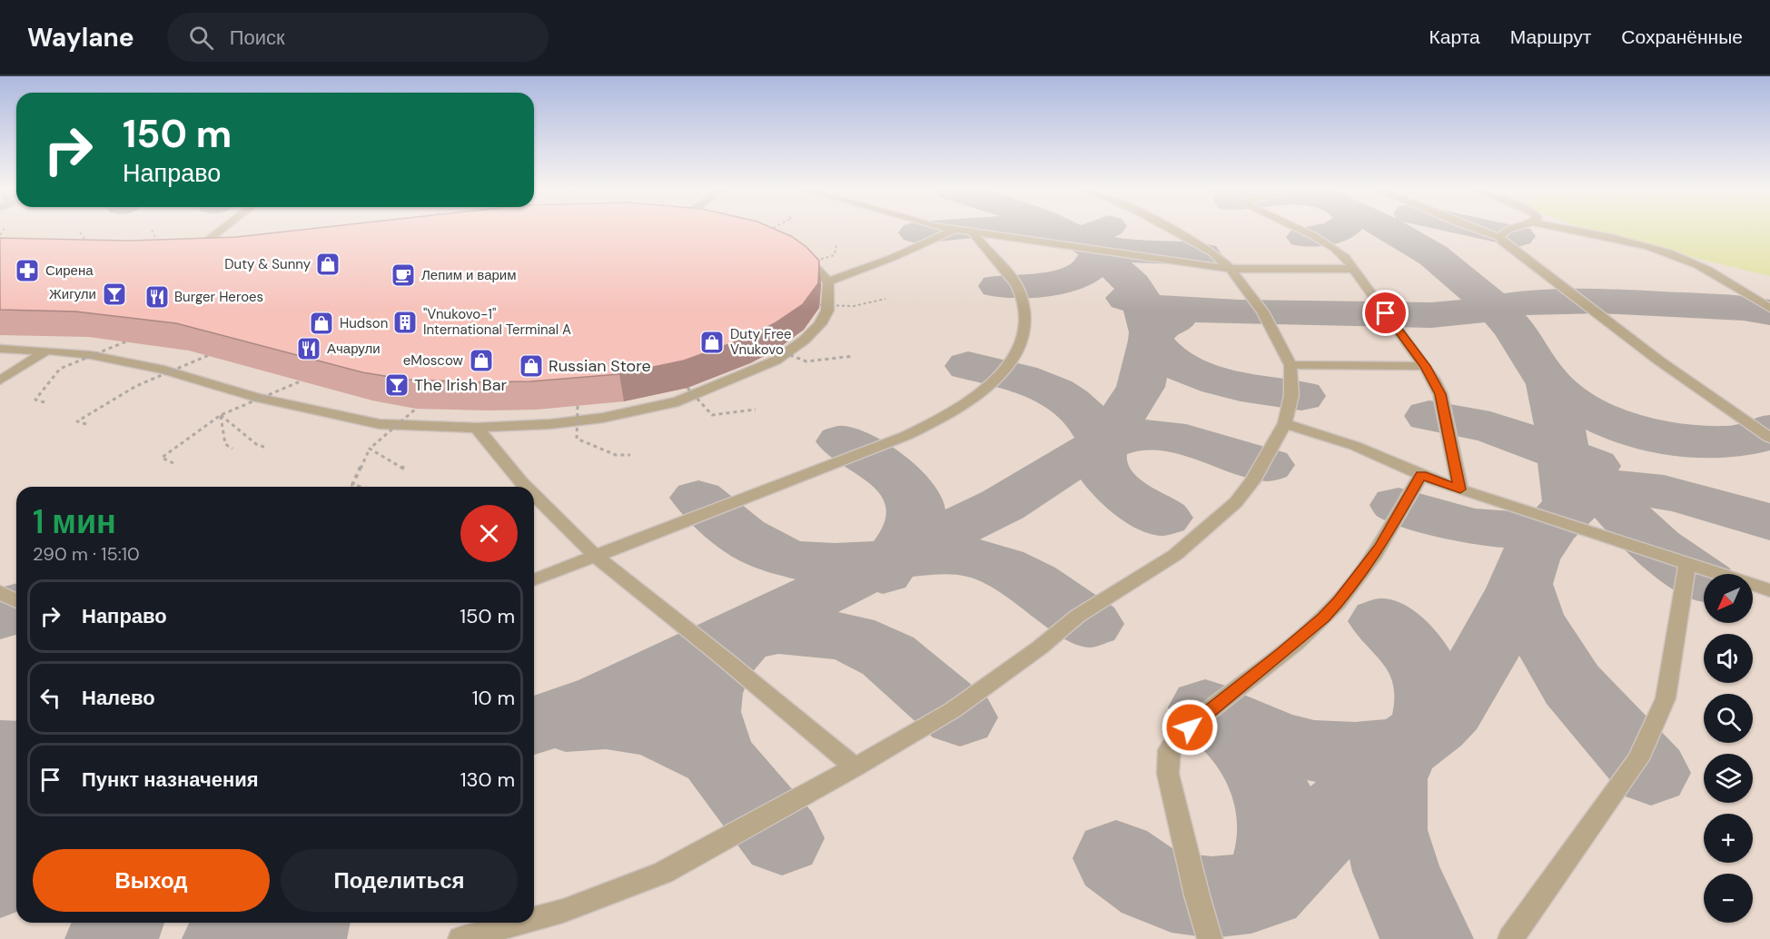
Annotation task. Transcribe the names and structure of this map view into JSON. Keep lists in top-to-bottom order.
{
  "places": {
    "shop": [
      "Duty & Sunny",
      "Hudson",
      "Duty Free Vnukovo",
      "eMoscow",
      "Russian Store"
    ],
    "pharmacy": ["Сирена"],
    "cafe": ["Лепим и варим"],
    "bar": ["Жигули", "The Irish Bar"],
    "restaurant": ["Burger Heroes", "Ачарули"],
    "building": ["\"Vnukovo-1\" International Terminal A"]
  },
  "north": "bottom left",
  "page": {
    "header": "Waylane",
    "search": "Поиск",
    "nav": ["Карта", "Маршрут", "Сохранённые"],
    "turn": ["150 m", "Направо"],
    "heading": ["1 мин", "290 m · 15:10"],
    "map_buttons": ["+", "−"],
    "list": [
      {
        "name": "Направо",
        "value": "150 m"
      },
      {
        "name": "Налево",
        "value": "10 m"
      },
      {
        "name": "Пункт назначения",
        "value": "130 m"
      }
    ],
    "buttons": ["Выход", "Поделиться"]
  }
}
